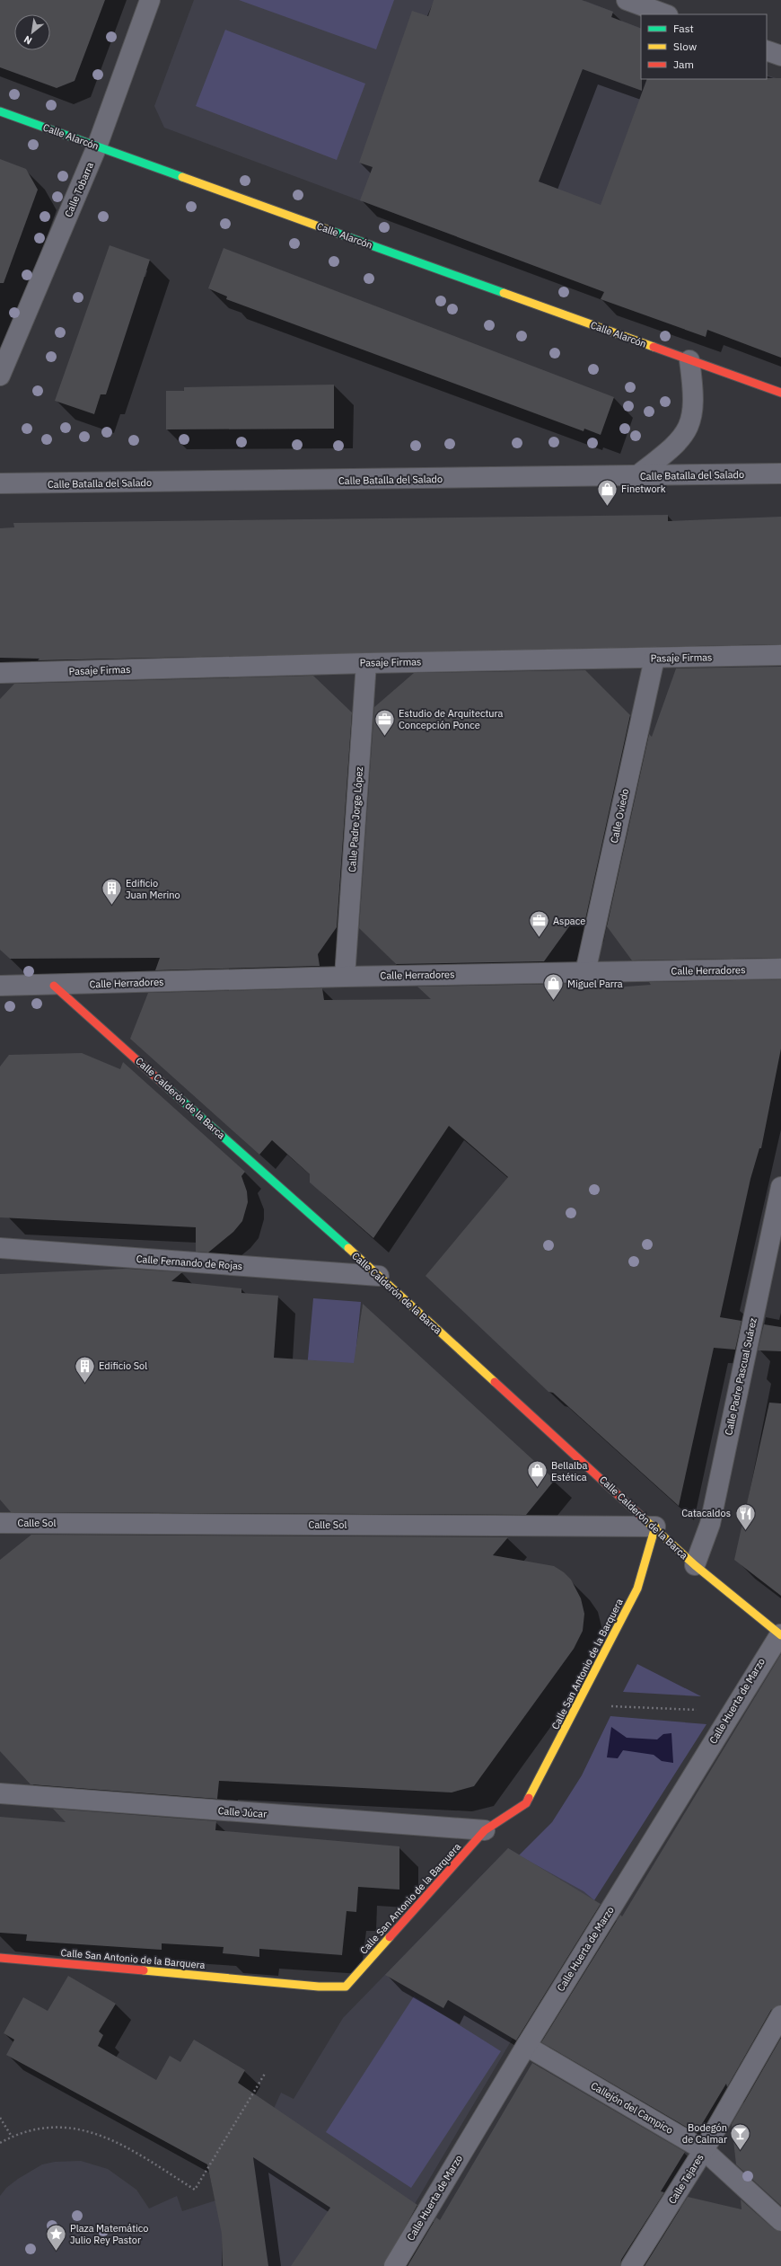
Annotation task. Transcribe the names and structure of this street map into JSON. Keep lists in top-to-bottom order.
{
  "streets": {
    "street": [
      "Calle Alarcón",
      "Calle Tobarra",
      "Calle Batalla del Salado",
      "Pasaje Firmas",
      "Calle Oviedo",
      "Calle Padre Jorge López",
      "Calle Herradores",
      "Calle Calderón de la Barca",
      "Calle Fernando de Rojas",
      "Calle Padre Pascual Suárez",
      "Calle Sol",
      "Calle San Antonio de la Barquera",
      "Calle Huerta de Marzo",
      "Calle Júcar",
      "Callejón del Campico",
      "Calle Tejares"
    ]
  },
  "crossings": [
    ["Calle Alarcón", "Calle Tobarra"],
    ["Pasaje Firmas", "Calle Oviedo"],
    ["Pasaje Firmas", "Calle Padre Jorge López"],
    ["Calle Oviedo", "Calle Herradores"],
    ["Calle Padre Jorge López", "Calle Herradores"],
    ["Calle Herradores", "Calle Calderón de la Barca"],
    ["Calle Calderón de la Barca", "Calle Fernando de Rojas"],
    ["Calle Calderón de la Barca", "Calle Padre Pascual Suárez"],
    ["Calle Calderón de la Barca", "Calle Sol"],
    ["Calle Calderón de la Barca", "Calle San Antonio de la Barquera"],
    ["Calle Calderón de la Barca", "Calle Huerta de Marzo"],
    ["Calle Sol", "Calle San Antonio de la Barquera"],
    ["Calle San Antonio de la Barquera", "Calle Júcar"],
    ["Calle Huerta de Marzo", "Callejón del Campico"],
    ["Callejón del Campico", "Calle Tejares"]
  ],
  "places": {
    "shop": ["Finetwork", "Miguel Parra", "Bellalba Estética"],
    "office": ["Estudio de Arquitectura Concepción Ponce", "Aspace"],
    "building": ["Edificio Juan Merino", "Edificio Sol"],
    "restaurant": ["Catacaldos"],
    "bar": ["Bodegón de Calmar"],
    "place": ["Plaza Matemático Julio Rey Pastor"]
  },
  "legend": ["Fast", "Slow", "Jam"],
  "north": "bottom left"
}
